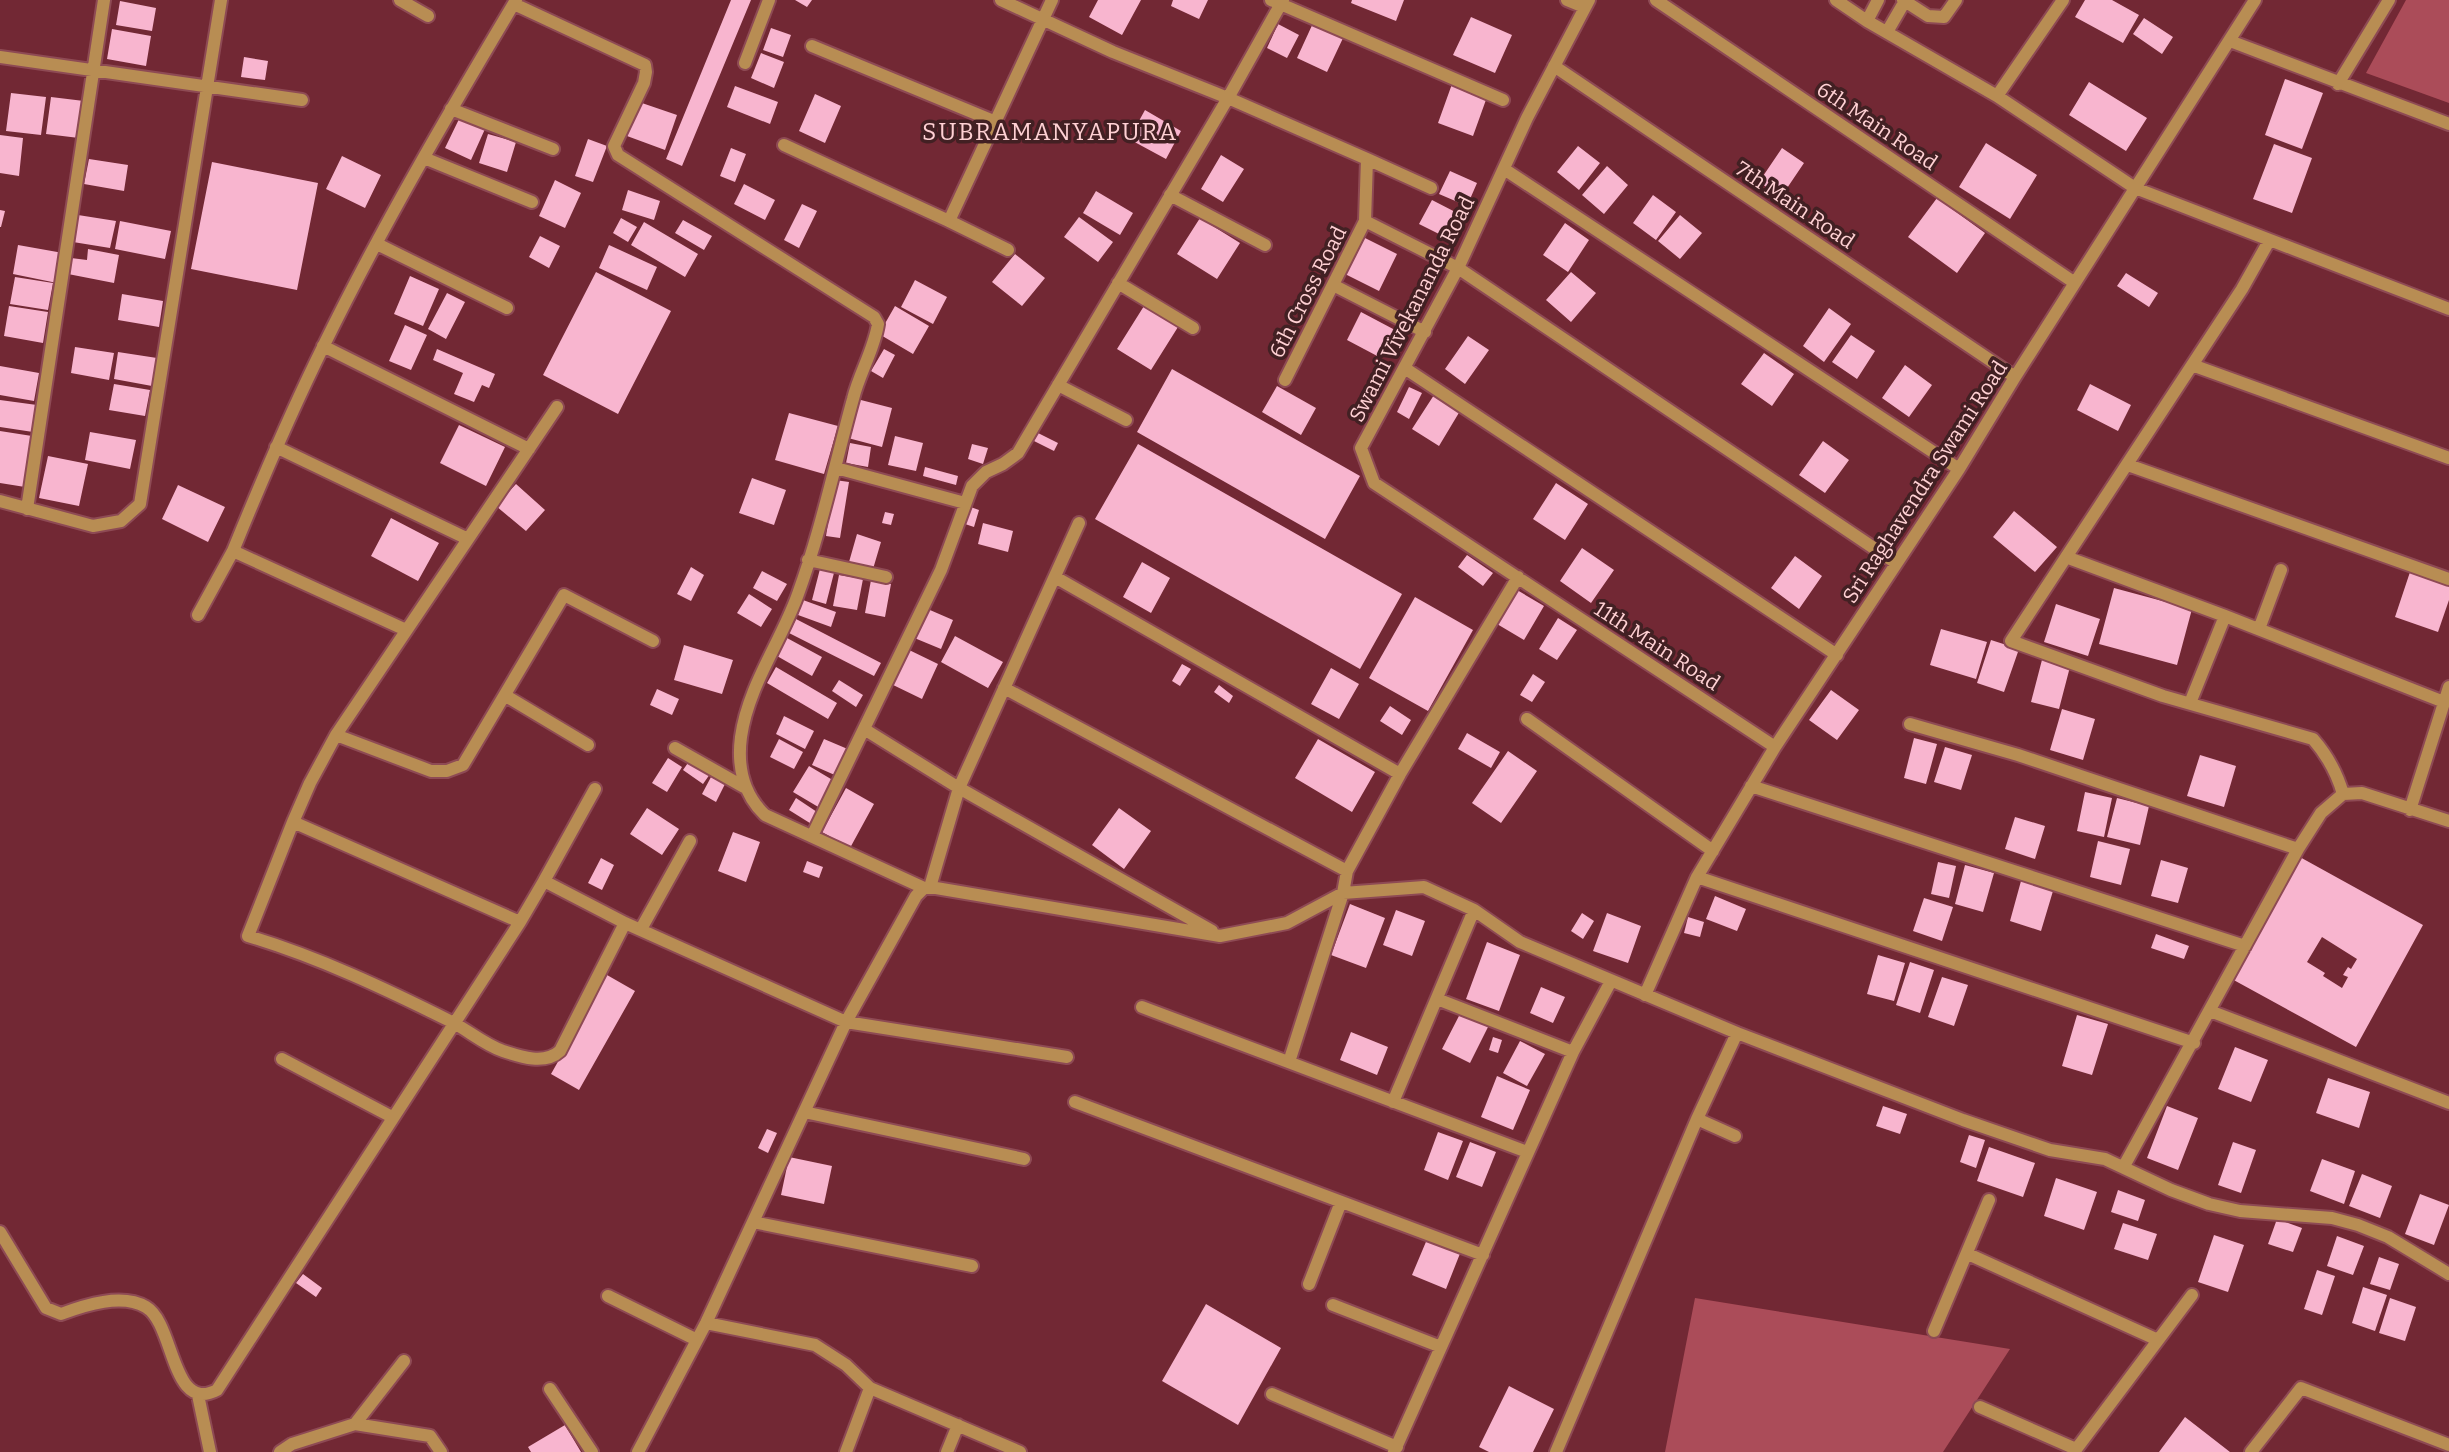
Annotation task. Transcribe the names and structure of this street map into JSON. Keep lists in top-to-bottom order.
{
  "streets": {
    "street": [
      "6th Main Road",
      "7th Main Road",
      "6th Cross Road",
      "Swami Vivekananda Road",
      "Sri Raghavendra Swami Road",
      "11th Main Road"
    ]
  },
  "crossings": [
    ["6th Main Road", "Sri Raghavendra Swami Road"],
    ["7th Main Road", "Swami Vivekananda Road"],
    ["7th Main Road", "Sri Raghavendra Swami Road"],
    ["Swami Vivekananda Road", "11th Main Road"],
    ["Sri Raghavendra Swami Road", "11th Main Road"]
  ],
  "districts": ["SUBRAMANYAPURA"]
}
